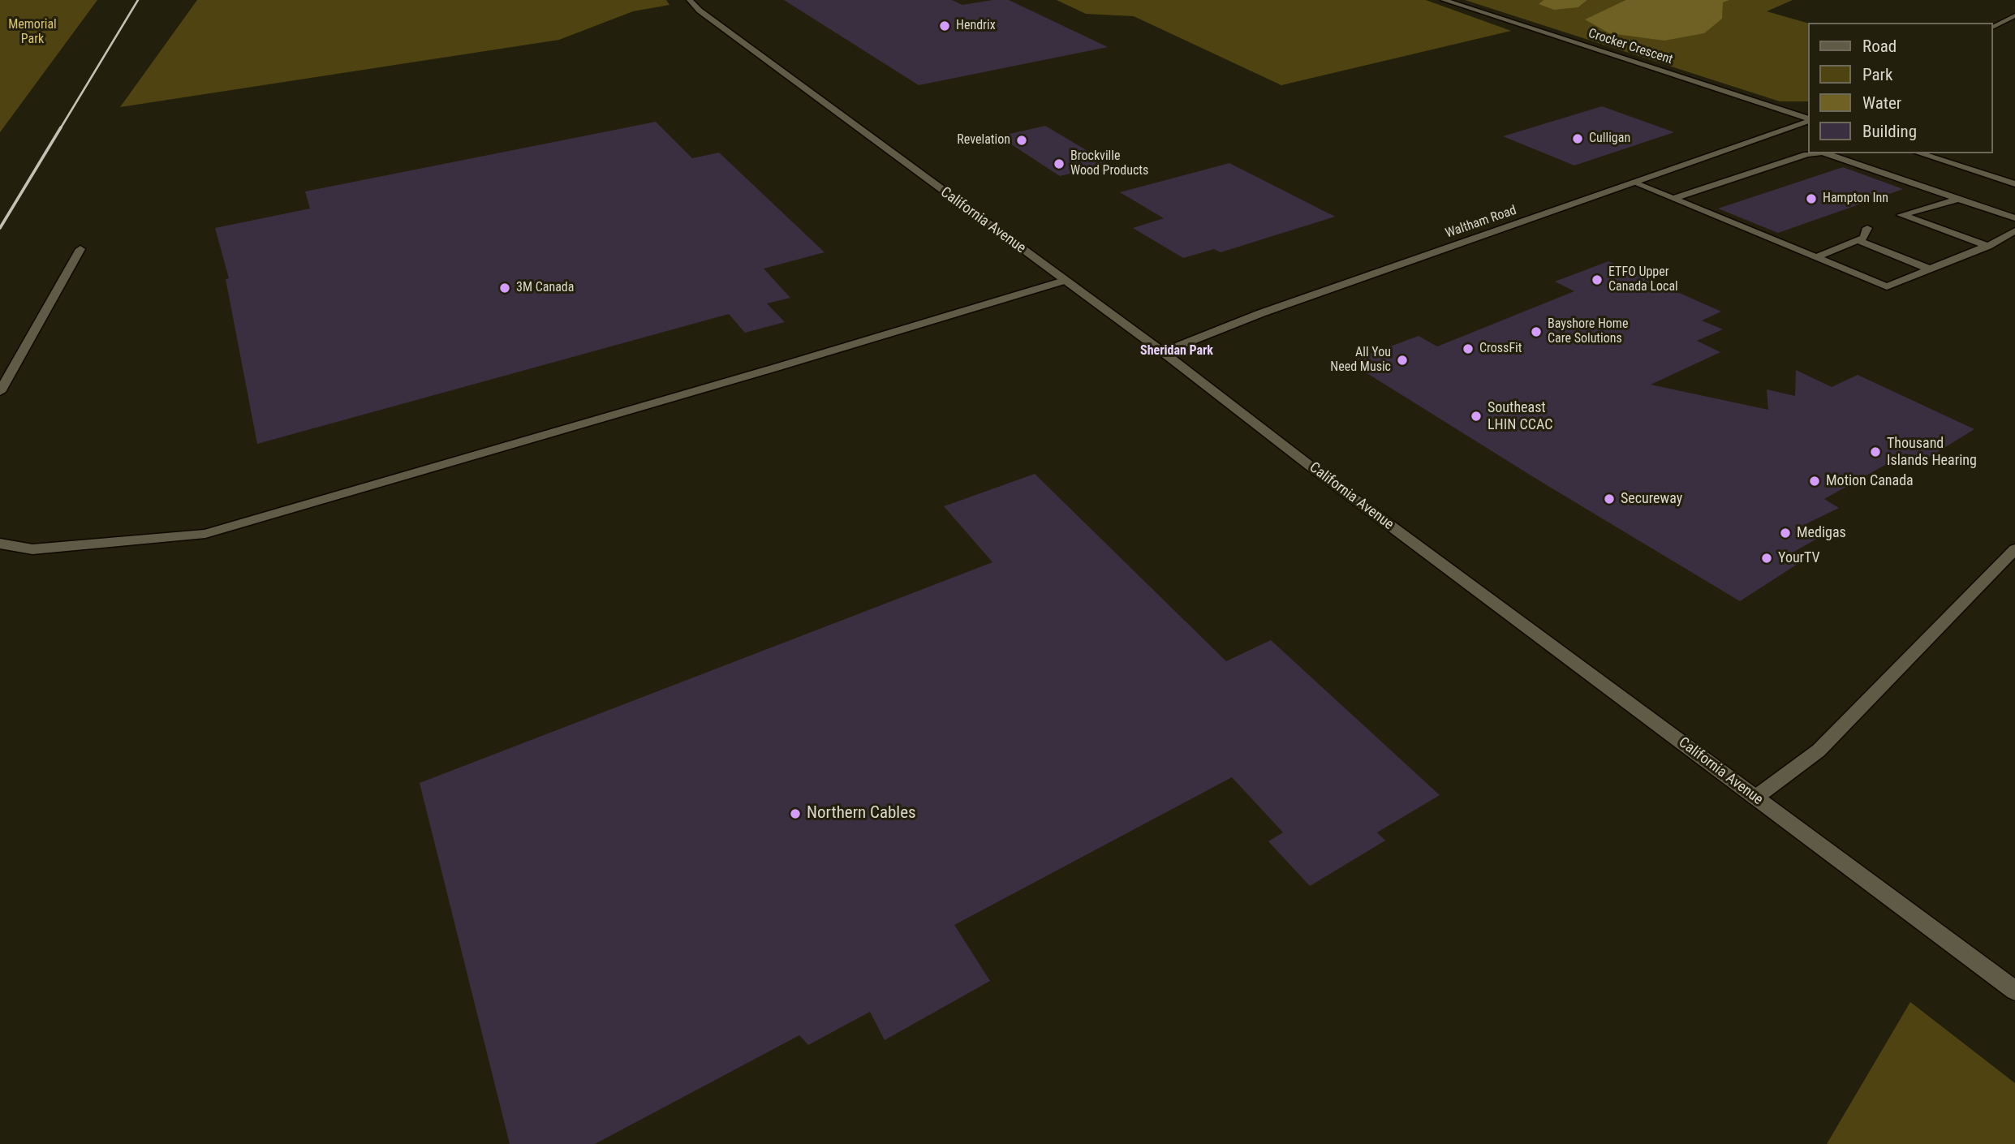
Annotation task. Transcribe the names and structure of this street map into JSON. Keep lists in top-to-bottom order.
{
  "streets": {
    "street": ["Crocker Crescent", "California Avenue", "Waltham Road"]
  },
  "crossings": [
    ["California Avenue", "Waltham Road"]
  ],
  "districts": ["Sheridan Park"],
  "parks": ["Memorial Park"],
  "places": [
    "Hendrix",
    "Culligan",
    "Revelation",
    "Brockville Wood Products",
    "Hampton Inn",
    "ETFO Upper Canada Local",
    "3M Canada",
    "Bayshore Home Care Solutions",
    "CrossFit",
    "All You Need Music",
    "Southeast LHIN CCAC",
    "Thousand Islands Hearing",
    "Motion Canada",
    "Secureway",
    "Medigas",
    "YourTV",
    "Northern Cables"
  ],
  "legend": [
    "Road",
    "Park",
    "Water",
    "Building"
  ]
}
